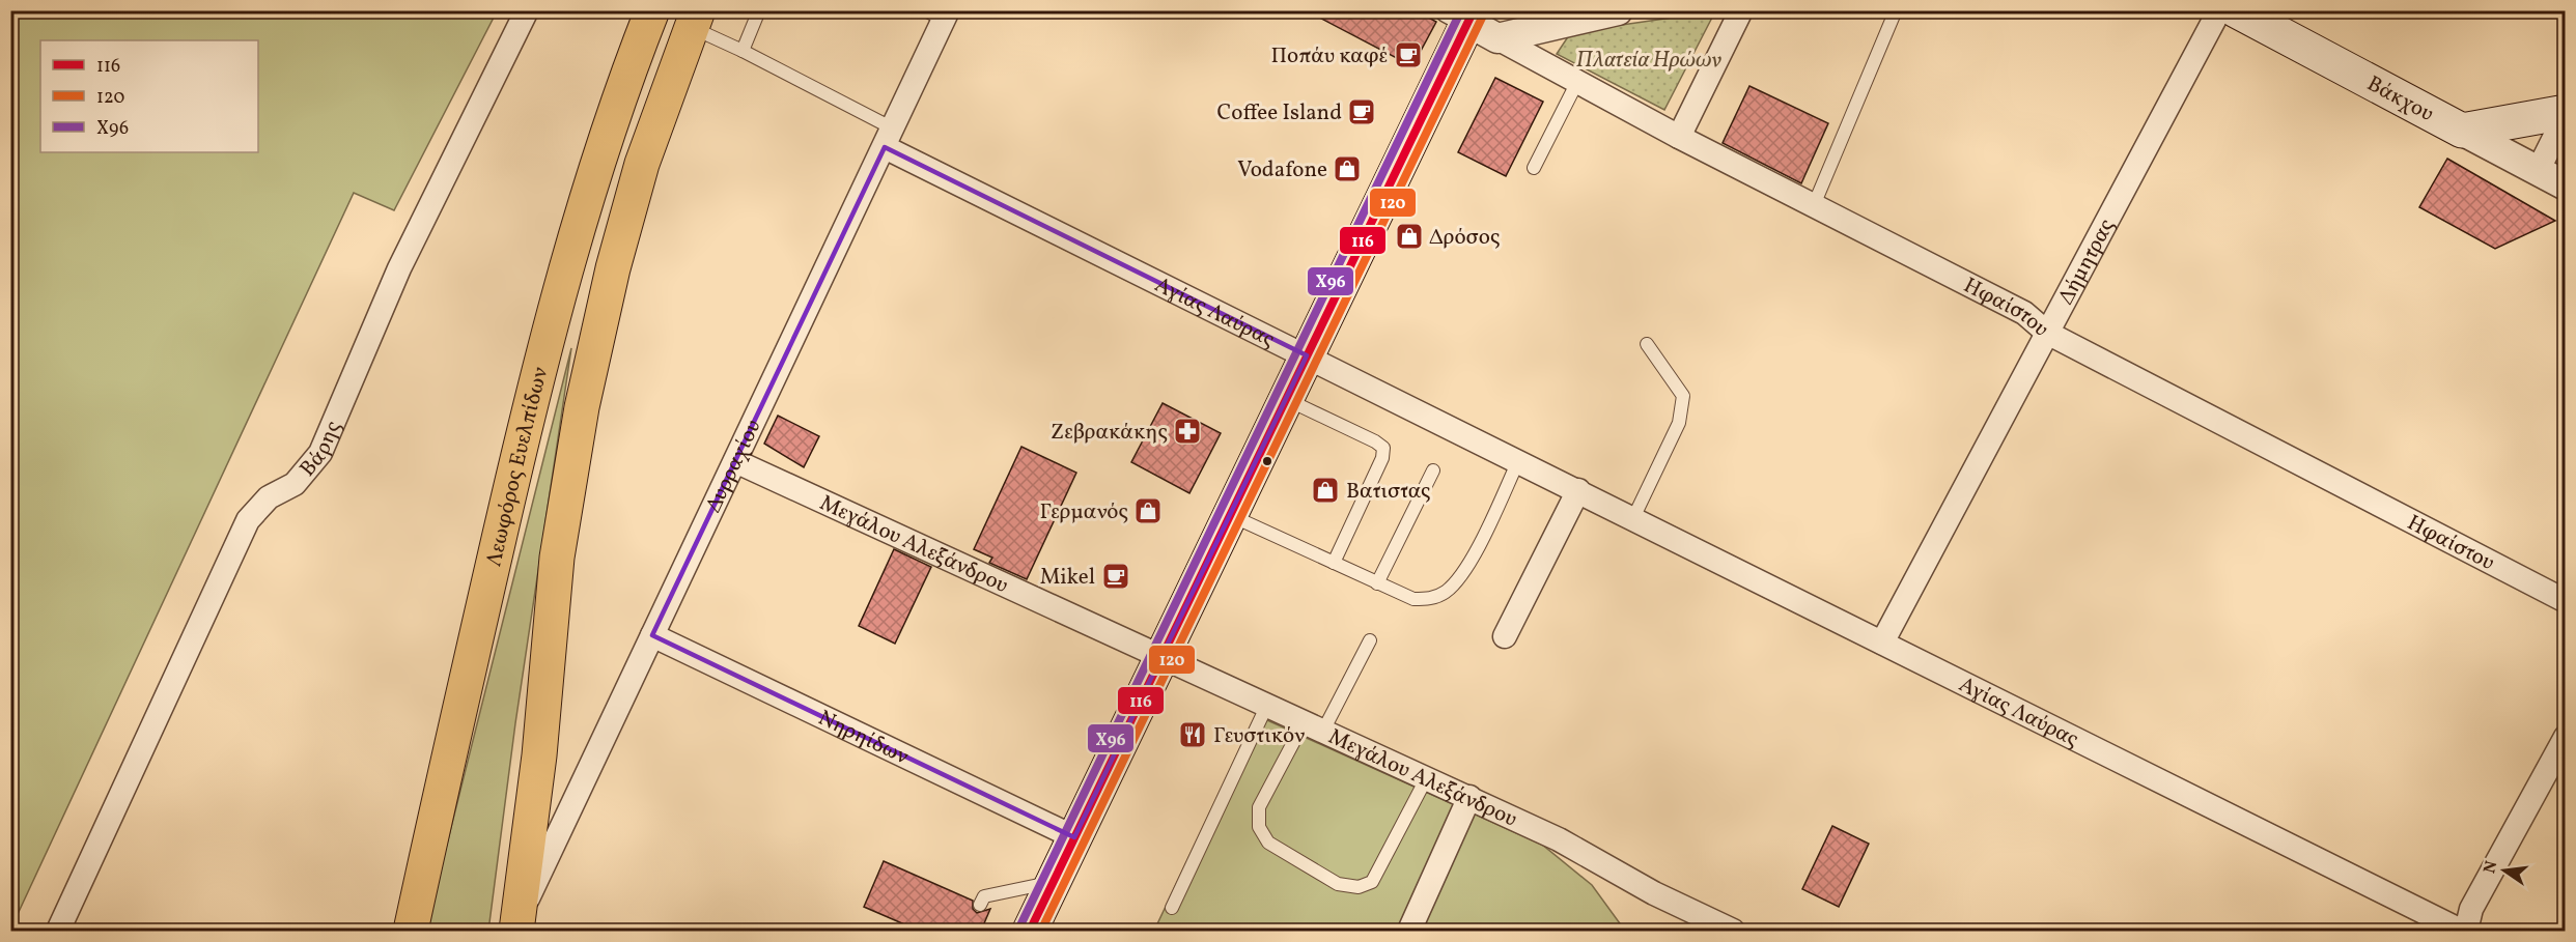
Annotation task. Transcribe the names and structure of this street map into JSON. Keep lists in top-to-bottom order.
{
  "streets": {
    "main road": ["Βάκχου", "Λεωφόρος Ευελπίδων"],
    "street": [
      "Δήμητρας",
      "Ηφαίστου",
      "Αγίας Λαύρας",
      "Βάρης",
      "Δυρραχίου",
      "Μεγάλου Αλεξάνδρου",
      "Νηρηίδων"
    ]
  },
  "crossings": [
    ["Δήμητρας", "Ηφαίστου"],
    ["Δήμητρας", "Αγίας Λαύρας"],
    ["Αγίας Λαύρας", "Δυρραχίου"],
    ["Δυρραχίου", "Μεγάλου Αλεξάνδρου"],
    ["Δυρραχίου", "Νηρηίδων"]
  ],
  "parks": ["Πλατεία Ηρώων"],
  "places": {
    "cafe": ["Ποπάυ καφέ", "Coffee Island", "Mikel"],
    "shop": [
      "Vodafone",
      "Δρόσος",
      "Βατιστας",
      "Γερμανός"
    ],
    "pharmacy": ["Ζεβρακάκης"],
    "restaurant": ["Γευστικόν"]
  },
  "lines": ["transit line 116", "transit line Χ96", "transit line 120"],
  "legend": ["116", "120", "Χ96"],
  "north": "left"
}
